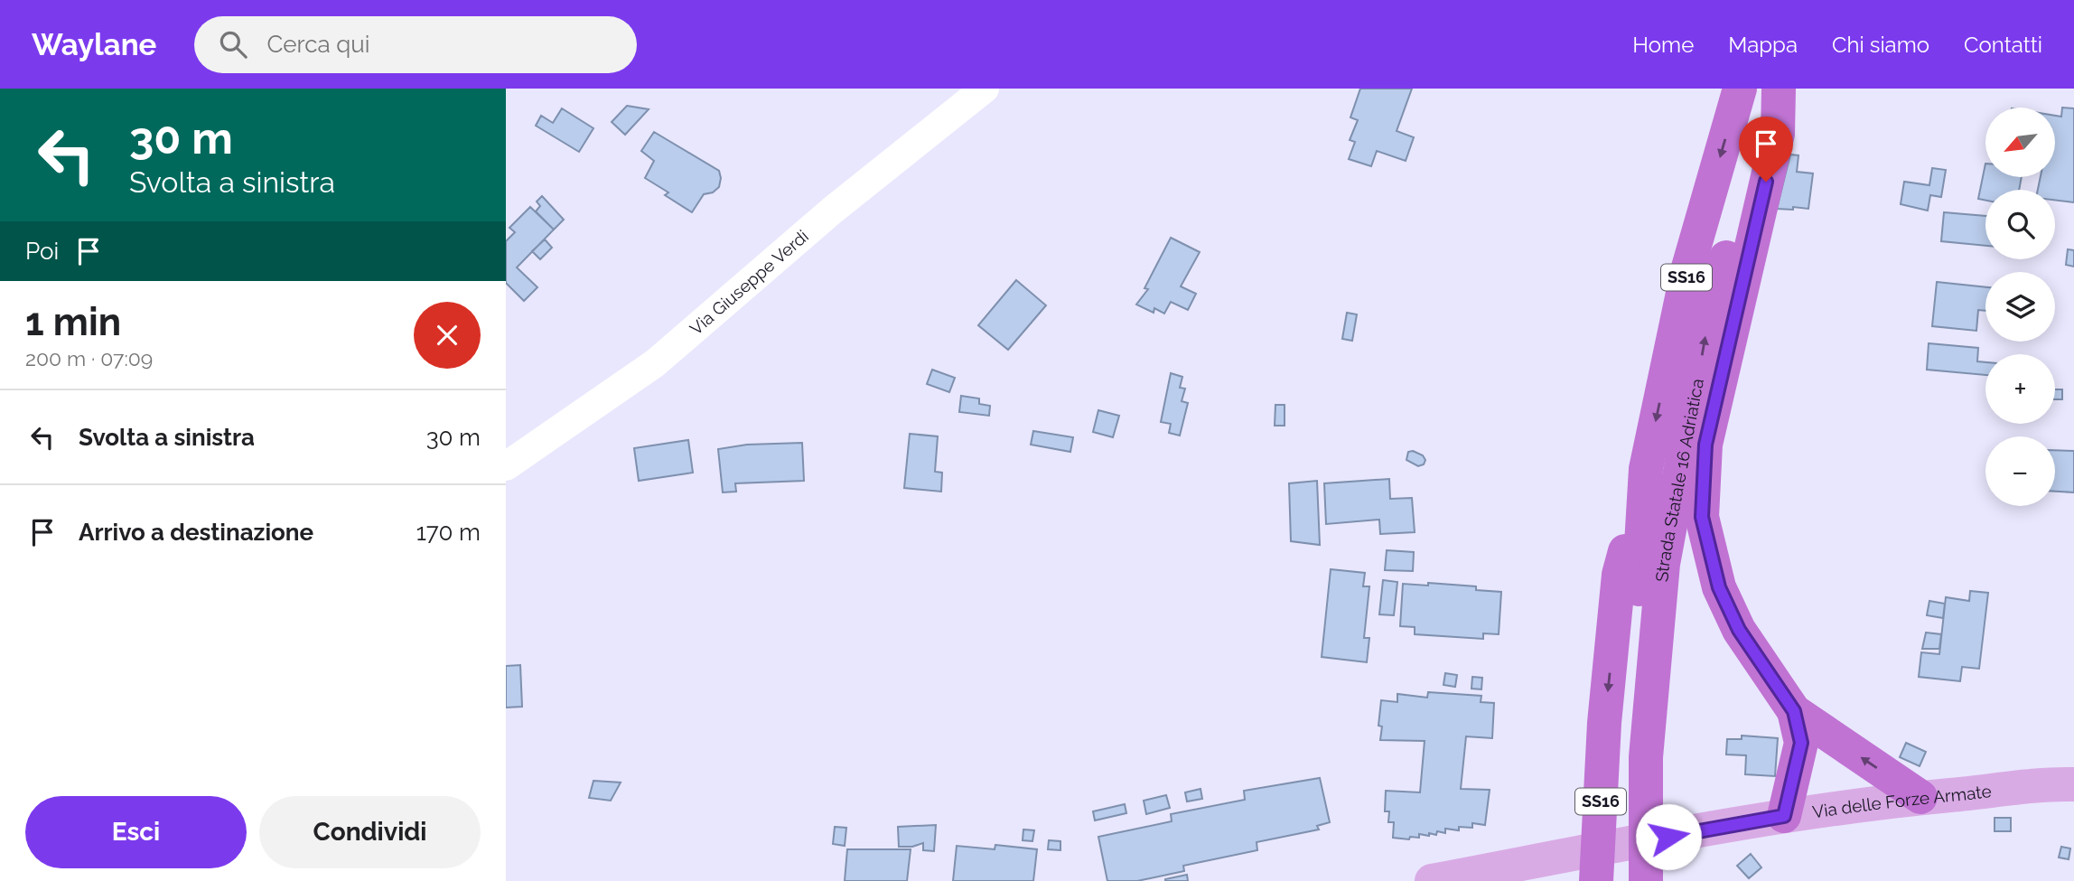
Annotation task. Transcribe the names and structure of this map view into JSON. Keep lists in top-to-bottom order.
{
  "streets": {
    "highway": ["SS16", "Strada Statale 16 Adriatica"],
    "main road": ["Via delle Forze Armate"],
    "street": ["Via Giuseppe Verdi"]
  },
  "crossings": [
    ["SS16", "Strada Statale 16 Adriatica"],
    ["SS16", "Via delle Forze Armate"]
  ],
  "north": "bottom left",
  "page": {
    "header": "Waylane",
    "search": "Cerca qui",
    "nav": [
      "Home",
      "Mappa",
      "Chi siamo",
      "Contatti"
    ],
    "turn": ["30 m", "Svolta a sinistra"],
    "map_buttons": ["+", "−"],
    "then": "Poi",
    "heading": ["1 min", "200 m · 07:09"],
    "list": [
      {
        "name": "Svolta a sinistra",
        "value": "30 m"
      },
      {
        "name": "Arrivo a destinazione",
        "value": "170 m"
      }
    ],
    "buttons": ["Esci", "Condividi"]
  }
}
